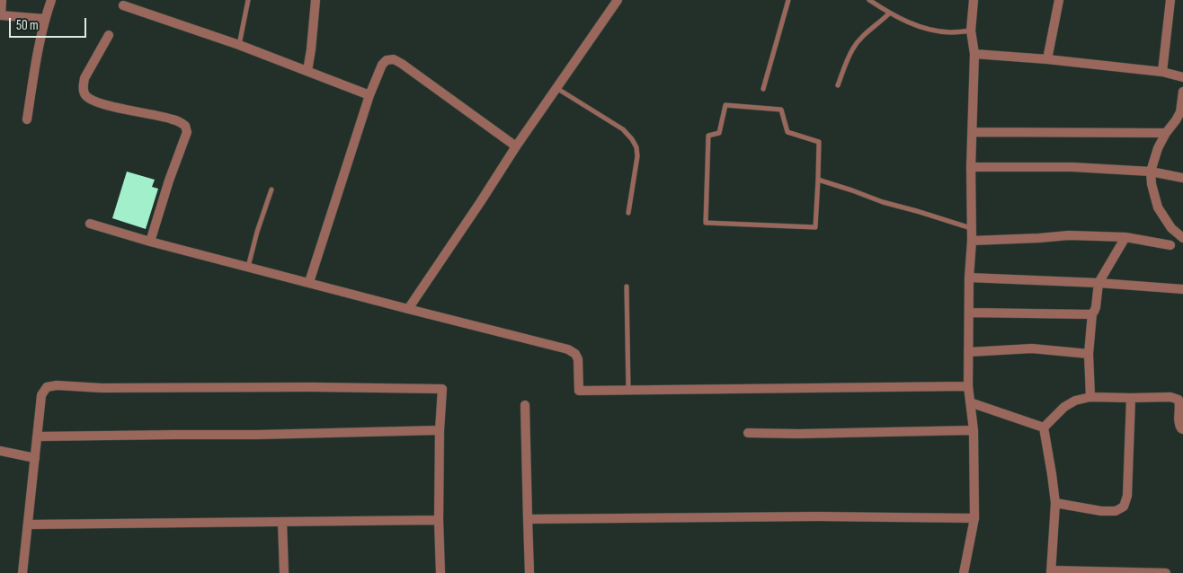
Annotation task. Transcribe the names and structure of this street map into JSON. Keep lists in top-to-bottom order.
{
  "scale_bar": "50 m"
}
